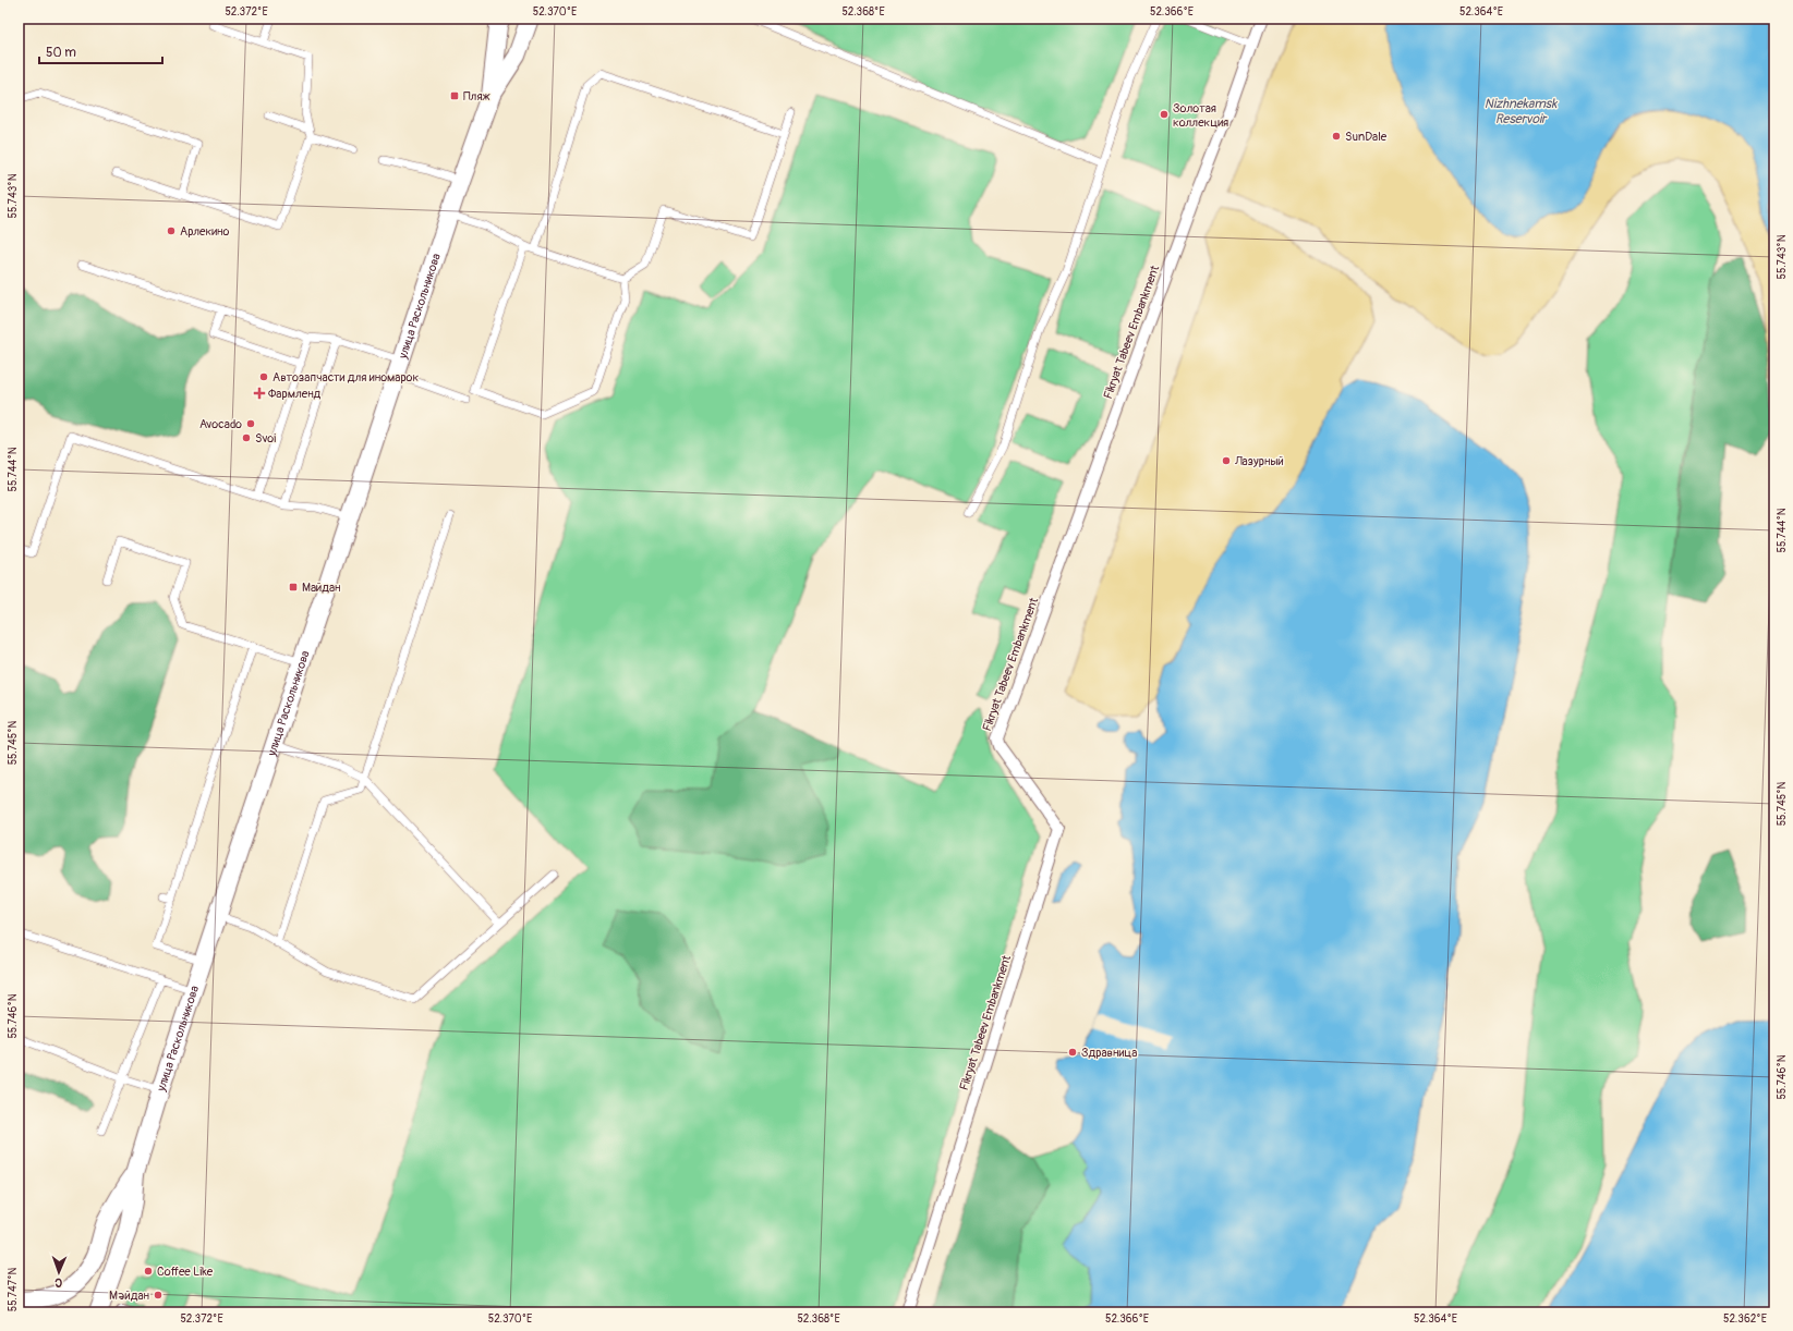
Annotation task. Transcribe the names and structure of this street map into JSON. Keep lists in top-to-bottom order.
{
  "streets": {
    "street": ["улица Раскольникова", "Fikryat Tabeev Embankment"]
  },
  "water": ["Nizhnekamsk Reservoir"],
  "places": {
    "transit": ["Пляж", "Майдан"],
    "other": [
      "Золотая коллекция",
      "SunDale",
      "Арлекино",
      "Автозапчасти для иномарок",
      "Avocado",
      "Svoi",
      "Лазурный",
      "Здравница",
      "Coffee Like",
      "Мәйдан"
    ],
    "health": ["Фармленд"]
  },
  "scale_bar": "50 m",
  "north": "bottom",
  "coordinates": [
    "52.372°E",
    "52.370°E",
    "52.368°E",
    "52.366°E",
    "52.364°E",
    "55.743°N",
    "55.744°N",
    "55.745°N",
    "55.746°N",
    "55.747°N",
    "52.362°E"
  ]
}
